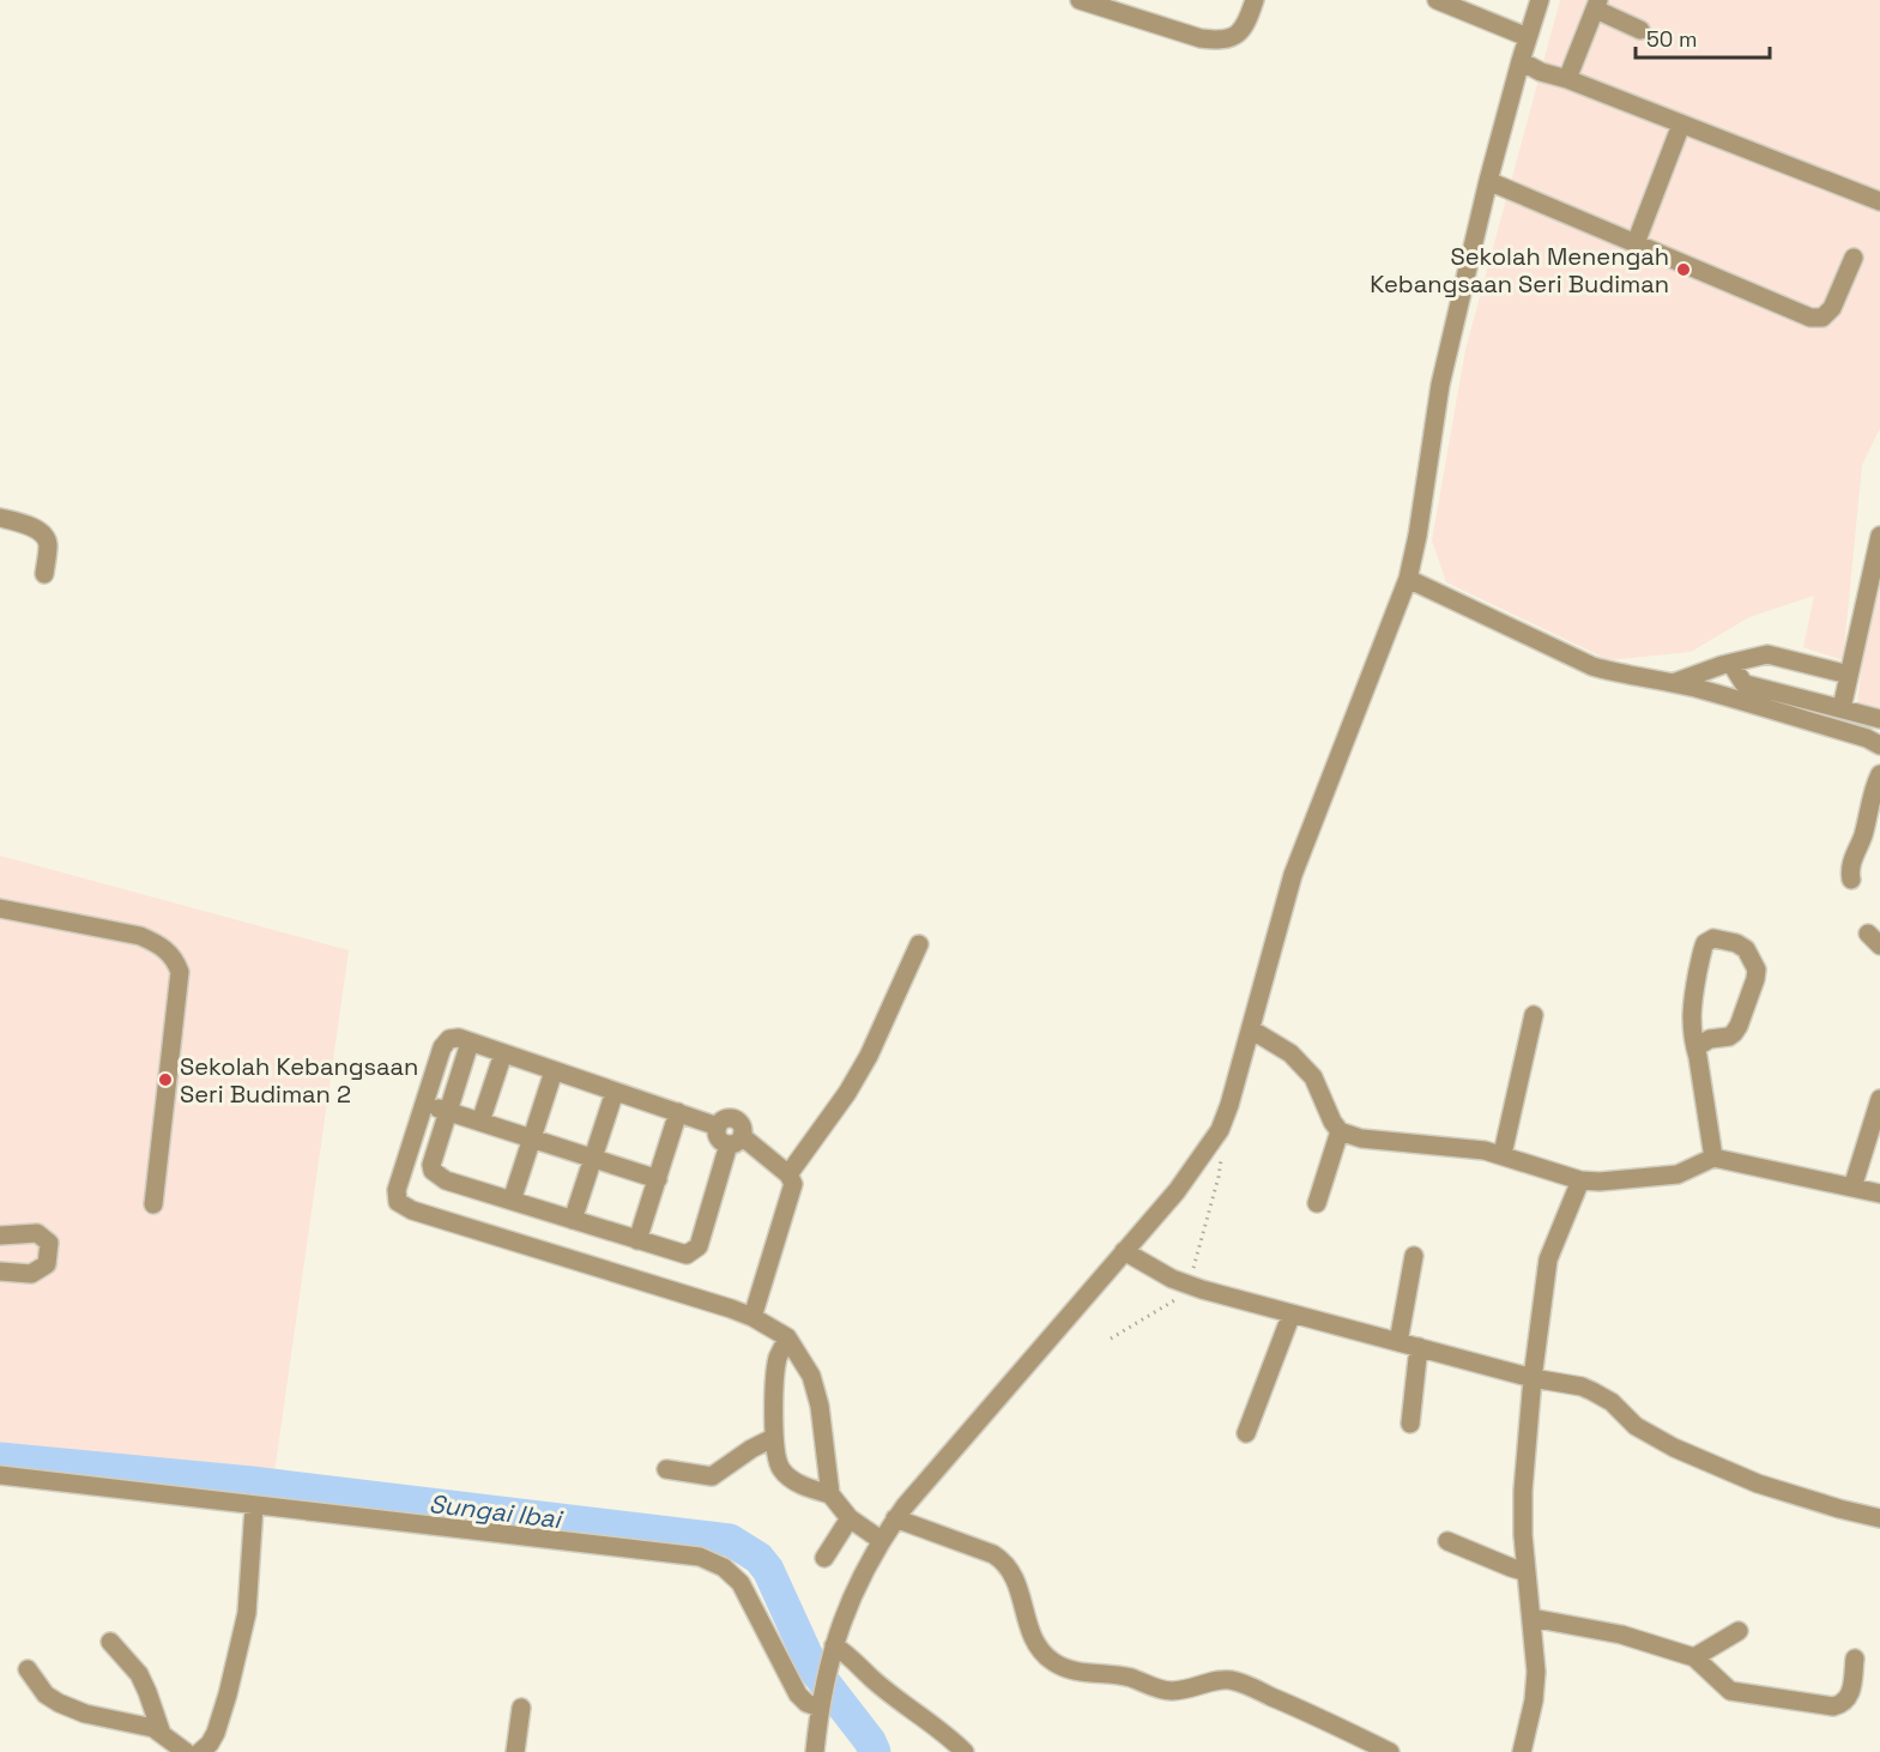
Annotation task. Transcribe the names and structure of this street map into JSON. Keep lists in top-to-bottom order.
{
  "water": ["Sungai Ibai"],
  "places": ["Sekolah Menengah Kebangsaan Seri Budiman", "Sekolah Kebangsaan Seri Budiman 2"],
  "scale_bar": "50 m"
}
